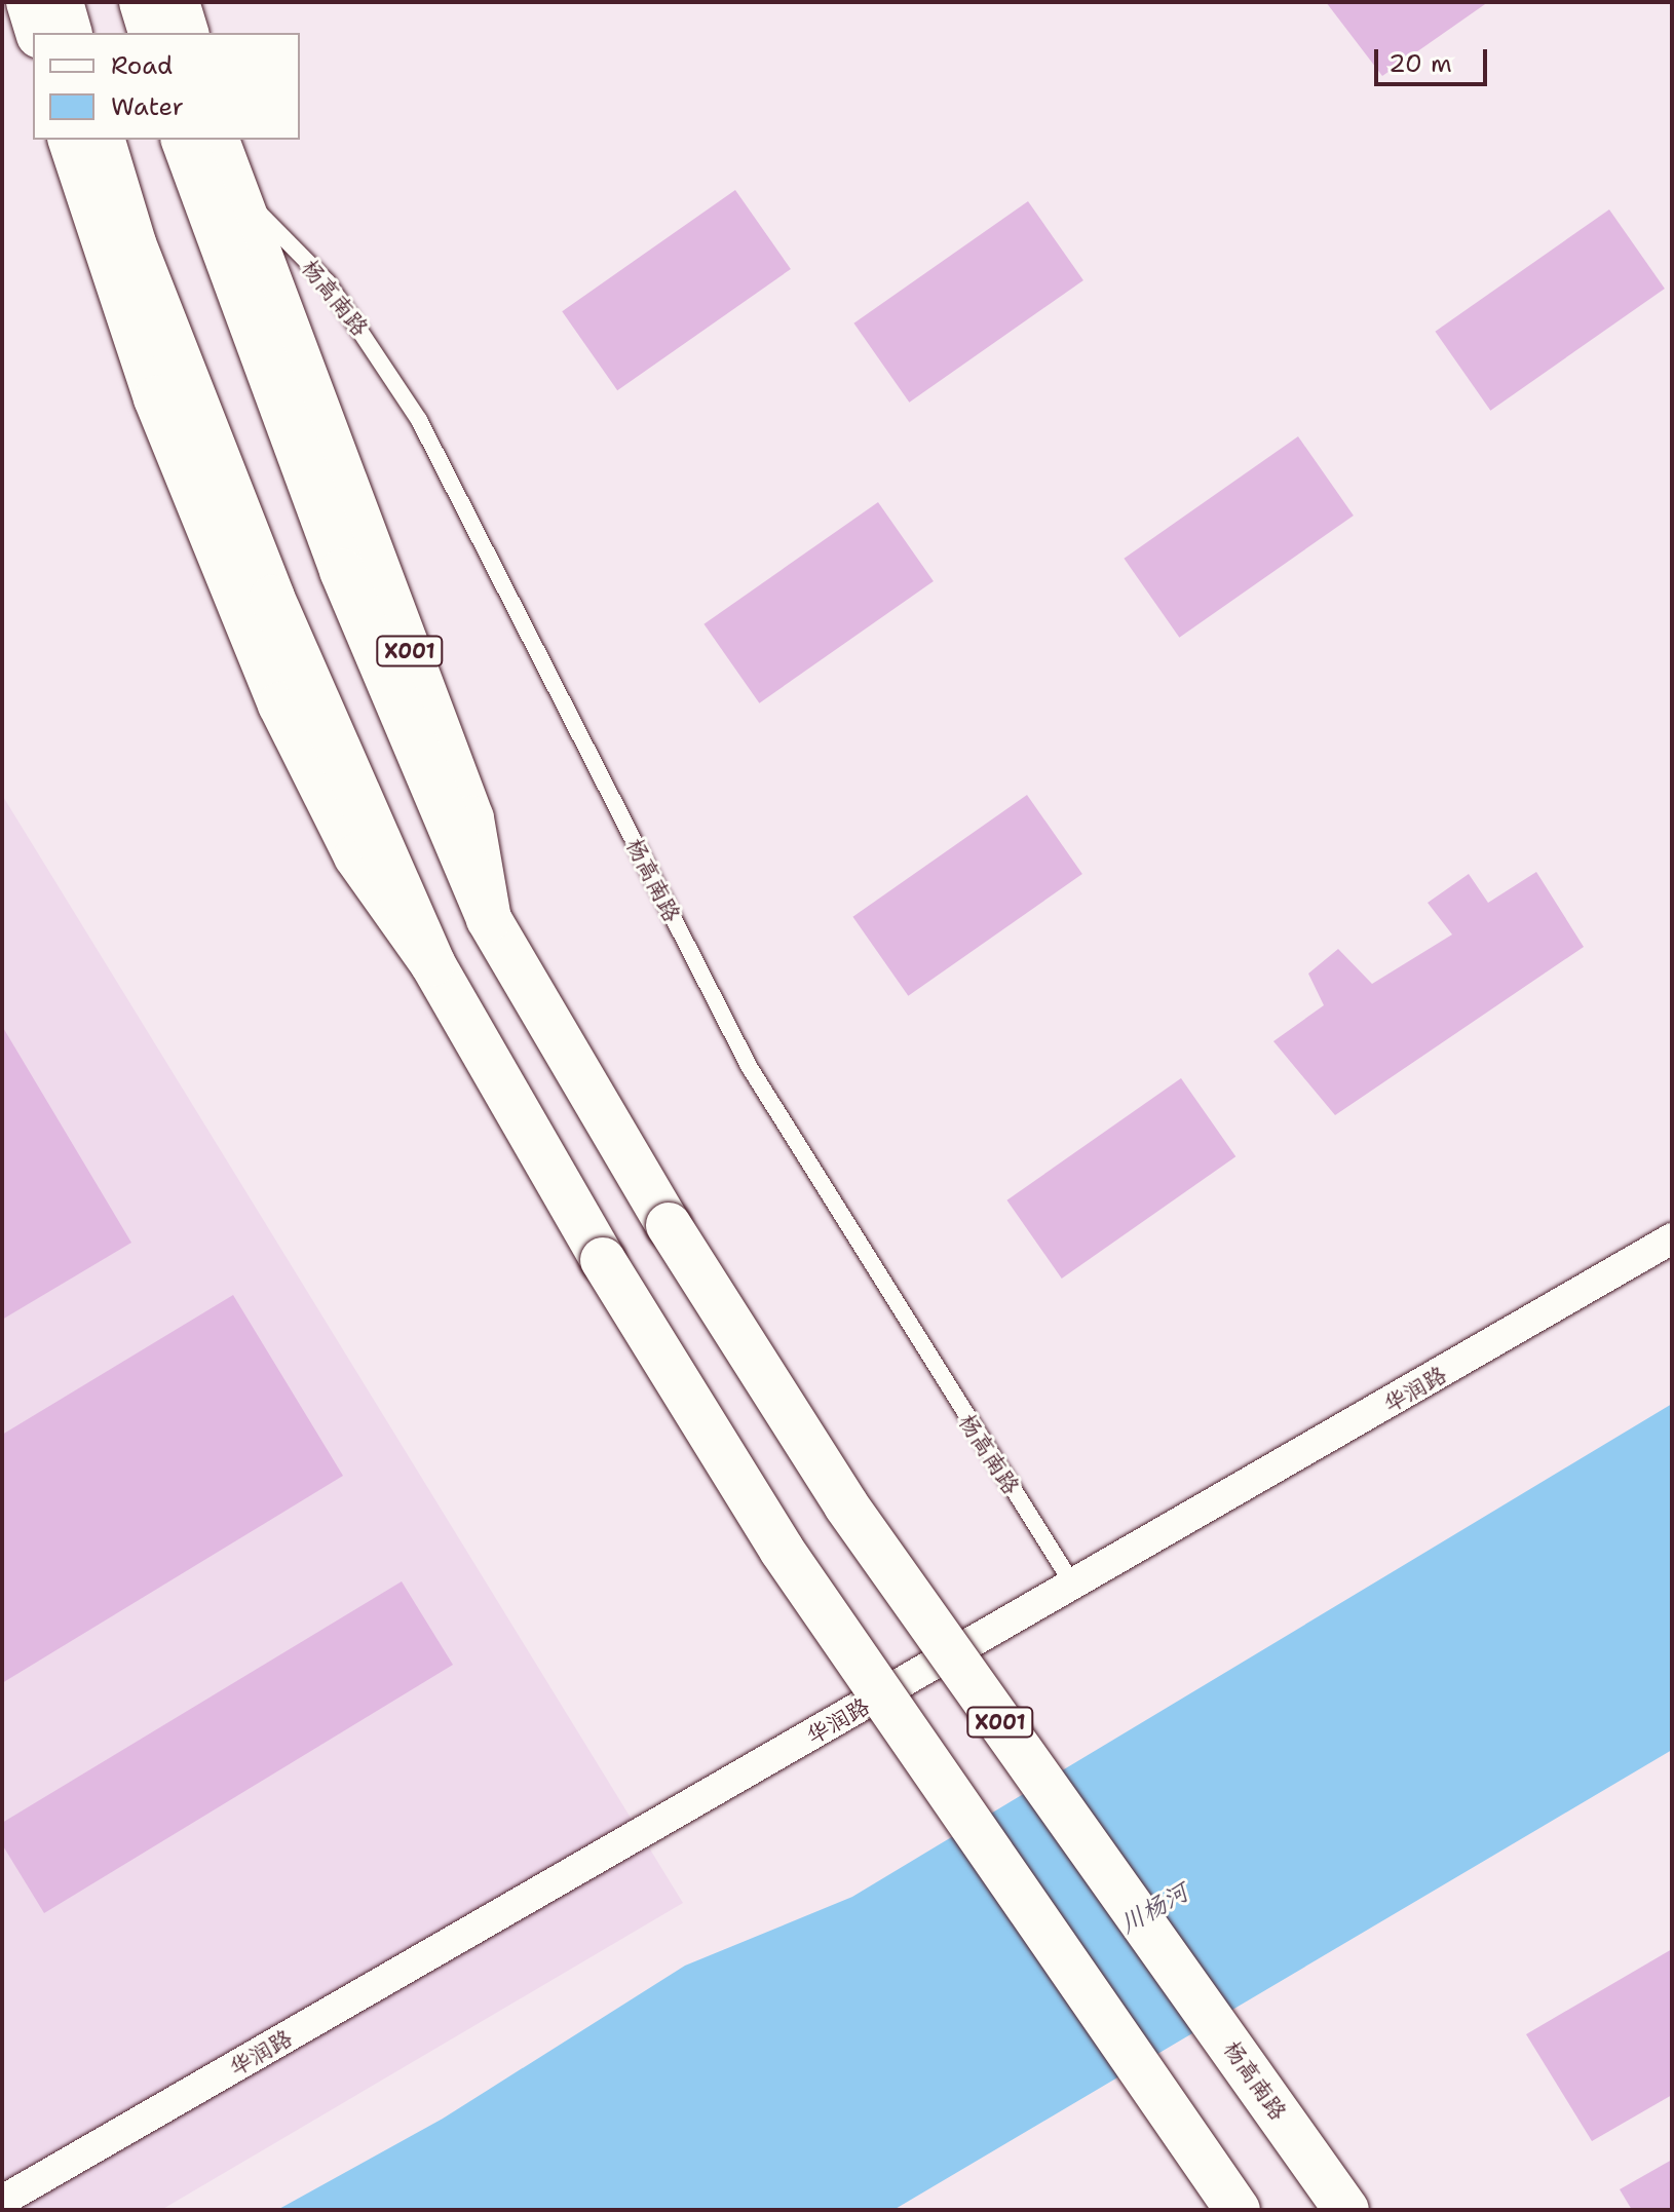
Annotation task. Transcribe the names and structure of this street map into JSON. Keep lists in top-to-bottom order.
{
  "streets": {
    "main road": ["杨高南路", "X001"],
    "street": ["华润路"]
  },
  "crossings": [
    ["杨高南路", "华润路"]
  ],
  "water": ["川杨河"],
  "legend": ["Road", "Water"],
  "scale_bar": "20 m"
}
